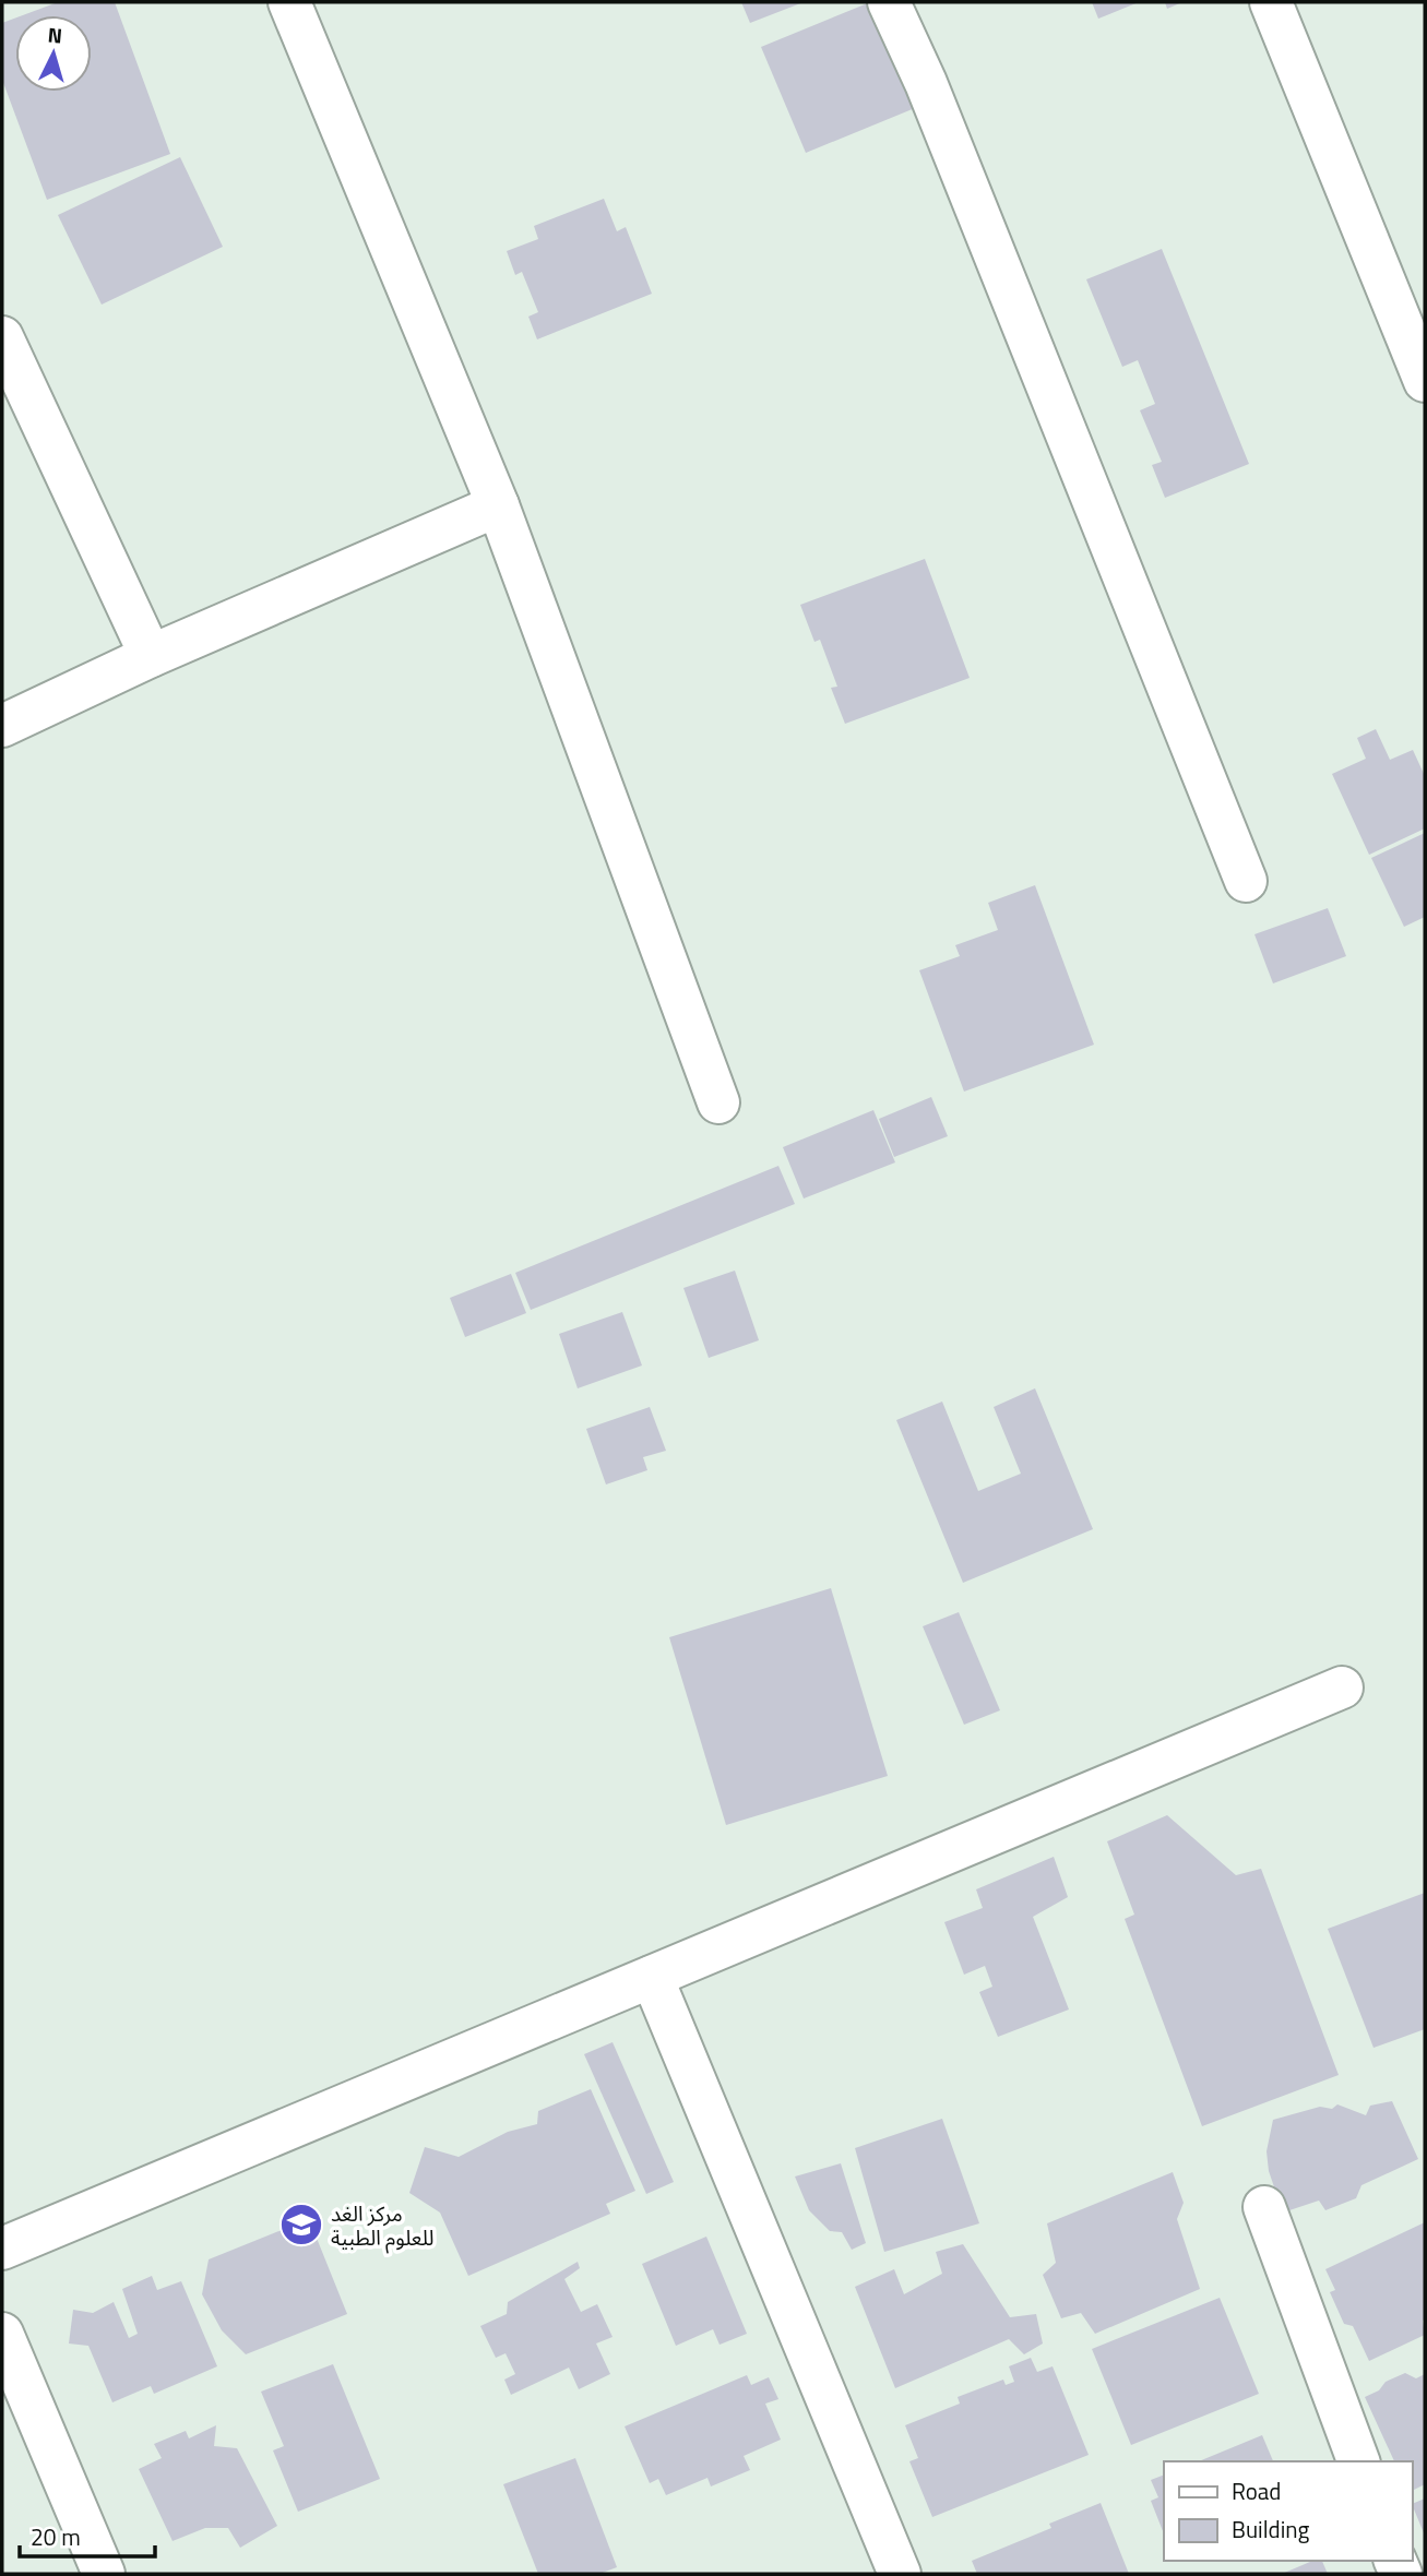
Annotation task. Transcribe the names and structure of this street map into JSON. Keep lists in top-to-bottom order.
{
  "places": {
    "school or university": ["مركز الغد للعلوم الطبية"]
  },
  "legend": ["Road", "Building"],
  "scale_bar": "20 m",
  "north": "top"
}
